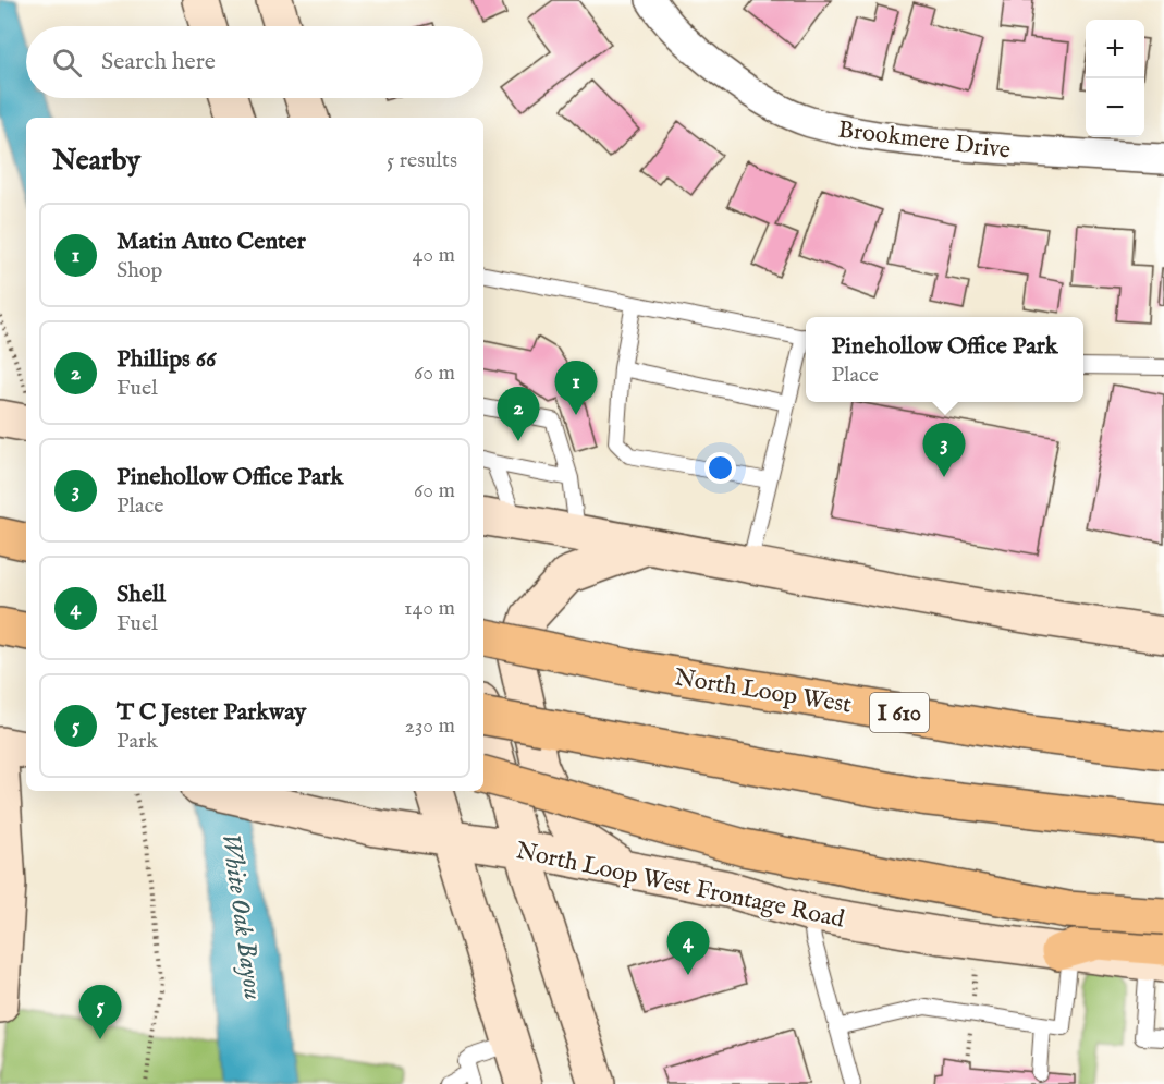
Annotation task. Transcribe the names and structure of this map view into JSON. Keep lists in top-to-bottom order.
{
  "streets": {
    "highway": ["North Loop West", "I 610"],
    "main road": ["North Loop West Frontage Road"],
    "street": ["Brookmere Drive"]
  },
  "water": ["White Oak Bayou"],
  "page": {
    "map_buttons": ["+", "−"],
    "search": "Search here",
    "heading": ["Nearby", "5 results"],
    "list": [
      {
        "mark": "1",
        "name": "Matin Auto Center",
        "note": "Shop",
        "value": "40 m"
      },
      {
        "mark": "2",
        "name": "Phillips 66",
        "note": "Fuel",
        "value": "60 m"
      },
      {
        "mark": "3",
        "name": "Pinehollow Office Park",
        "note": "Place",
        "value": "60 m"
      },
      {
        "mark": "4",
        "name": "Shell",
        "note": "Fuel",
        "value": "140 m"
      },
      {
        "mark": "5",
        "name": "T C Jester Parkway",
        "note": "Park",
        "value": "230 m"
      }
    ],
    "popup": ["Pinehollow Office Park", "Place"],
    "pins": [
      "1",
      "2",
      "3",
      "4",
      "5"
    ]
  }
}
